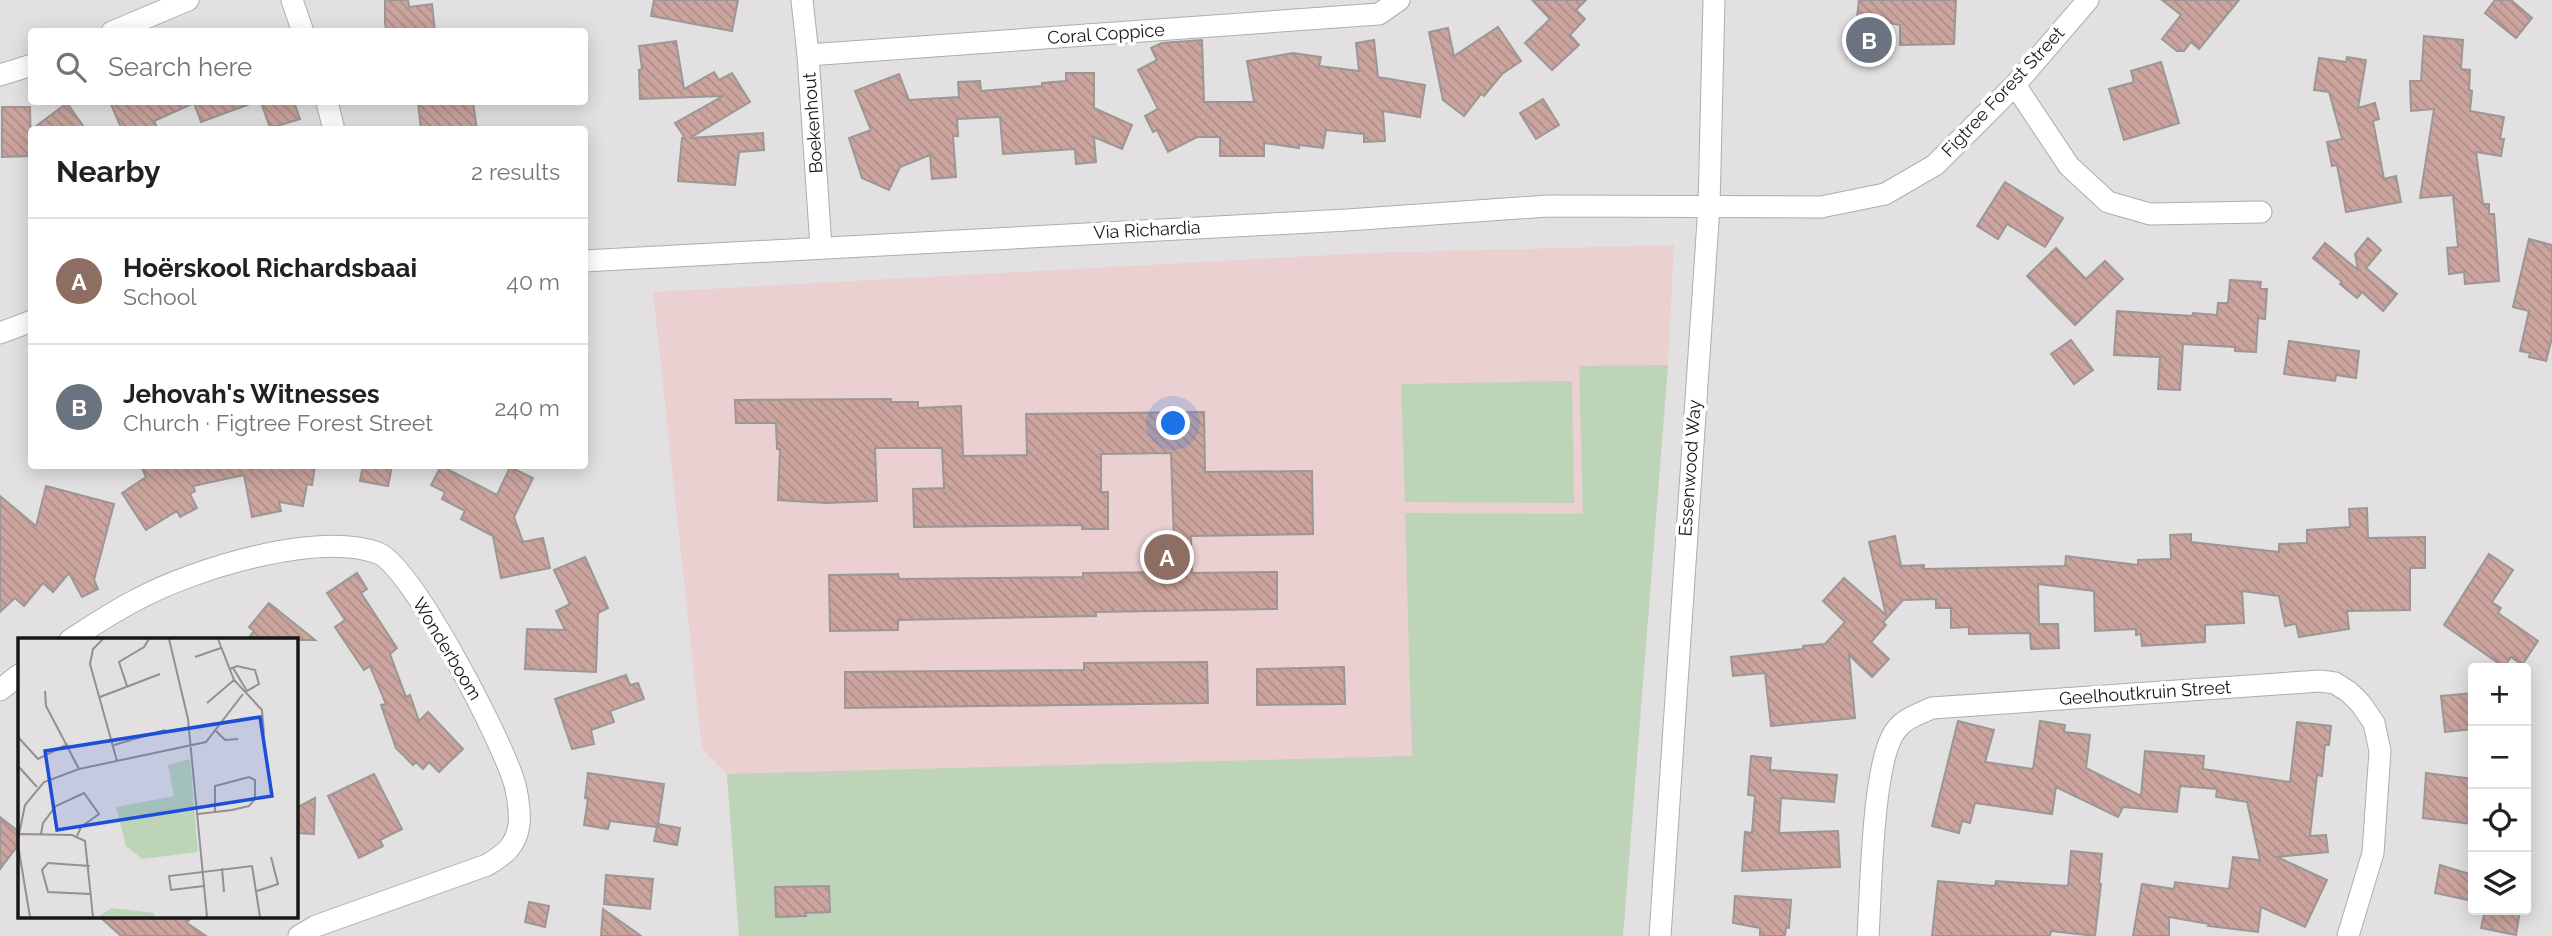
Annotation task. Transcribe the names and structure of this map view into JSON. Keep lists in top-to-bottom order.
{
  "streets": {
    "street": [
      "Coral Coppice",
      "Figtree Forest Street",
      "Boekenhout",
      "Via Richardia",
      "Essenwood Way",
      "Wonderboom",
      "Geelhoutkruin Street"
    ]
  },
  "crossings": [
    ["Coral Coppice", "Boekenhout"],
    ["Figtree Forest Street", "Via Richardia"],
    ["Figtree Forest Street", "Essenwood Way"],
    ["Boekenhout", "Via Richardia"],
    ["Via Richardia", "Essenwood Way"]
  ],
  "page": {
    "pins": ["B", "A"],
    "search": "Search here",
    "heading": ["Nearby", "2 results"],
    "list": [
      {
        "mark": "A",
        "name": "Hoërskool Richardsbaai",
        "note": "School",
        "value": "40 m"
      },
      {
        "mark": "B",
        "name": "Jehovah's Witnesses",
        "note": "Church · Figtree Forest Street",
        "value": "240 m"
      }
    ],
    "map_buttons": ["+", "−"]
  }
}
